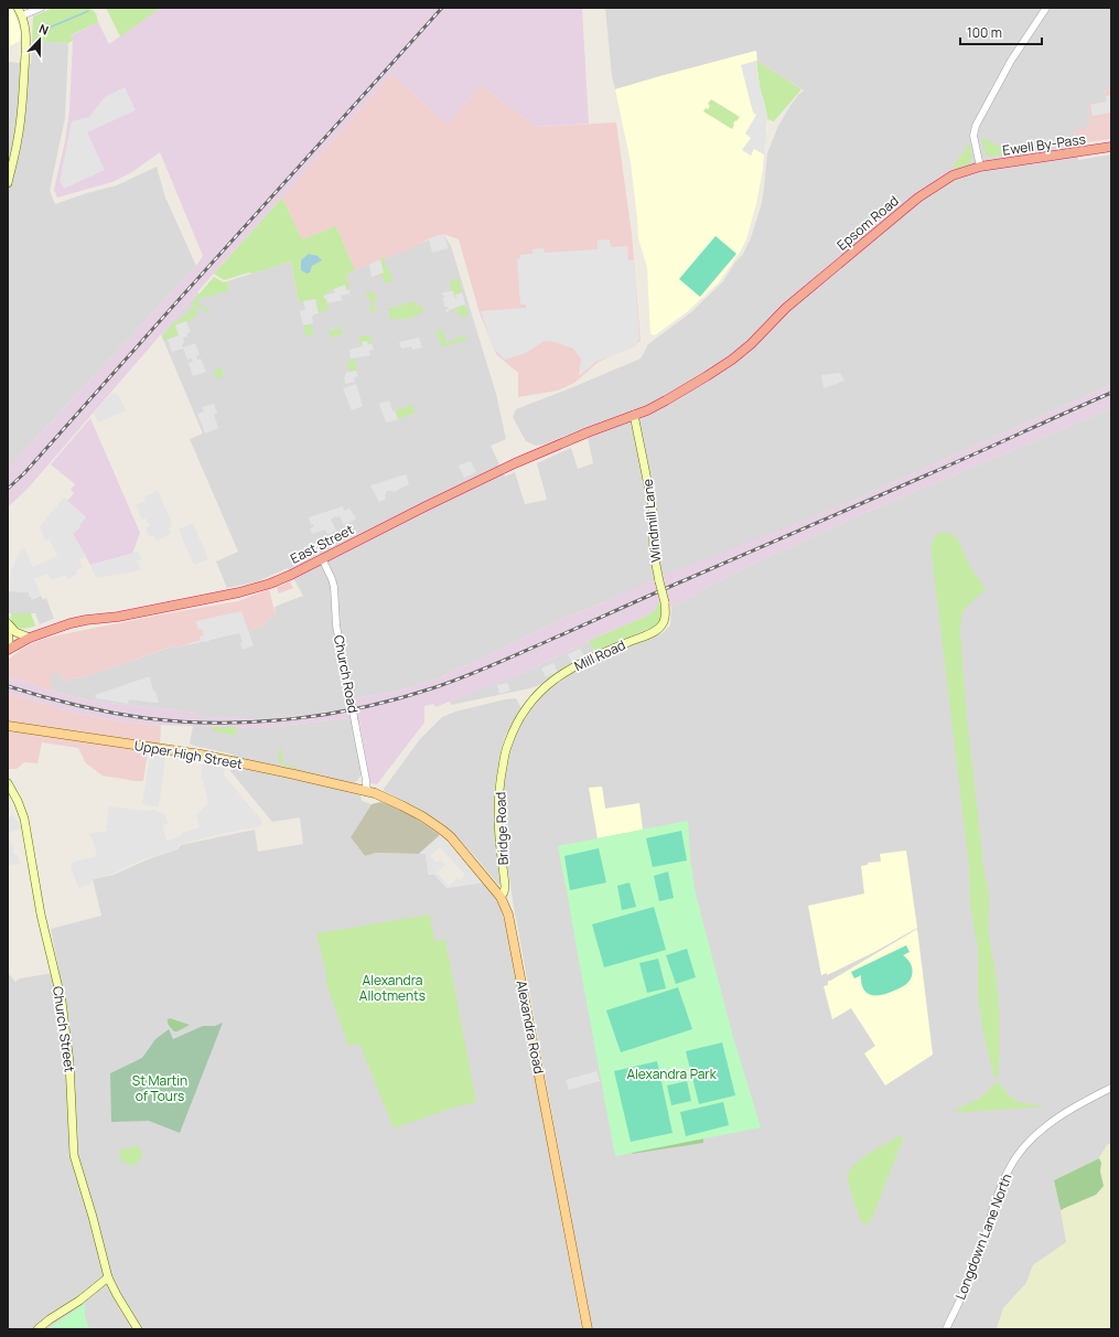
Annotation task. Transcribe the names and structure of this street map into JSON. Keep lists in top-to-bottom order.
{
  "streets": {
    "highway": ["Ewell By-Pass", "Epsom Road", "East Street"],
    "main road": [
      "Windmill Lane",
      "Mill Road",
      "Upper High Street",
      "Bridge Road",
      "Alexandra Road",
      "Church Street"
    ],
    "street": ["Church Road", "Longdown Lane North"]
  },
  "crossings": [
    ["Ewell By-Pass", "Epsom Road"],
    ["Epsom Road", "Windmill Lane"],
    ["Epsom Road", "East Street"],
    ["Windmill Lane", "East Street"],
    ["Windmill Lane", "Mill Road"],
    ["East Street", "Church Road"],
    ["Mill Road", "Bridge Road"],
    ["Church Road", "Upper High Street"],
    ["Church Road", "Alexandra Road"],
    ["Upper High Street", "Alexandra Road"],
    ["Bridge Road", "Alexandra Road"]
  ],
  "parks": ["Alexandra Allotments", "Alexandra Park", "St Martin of Tours"],
  "scale_bar": "100 m",
  "north": "top"
}
